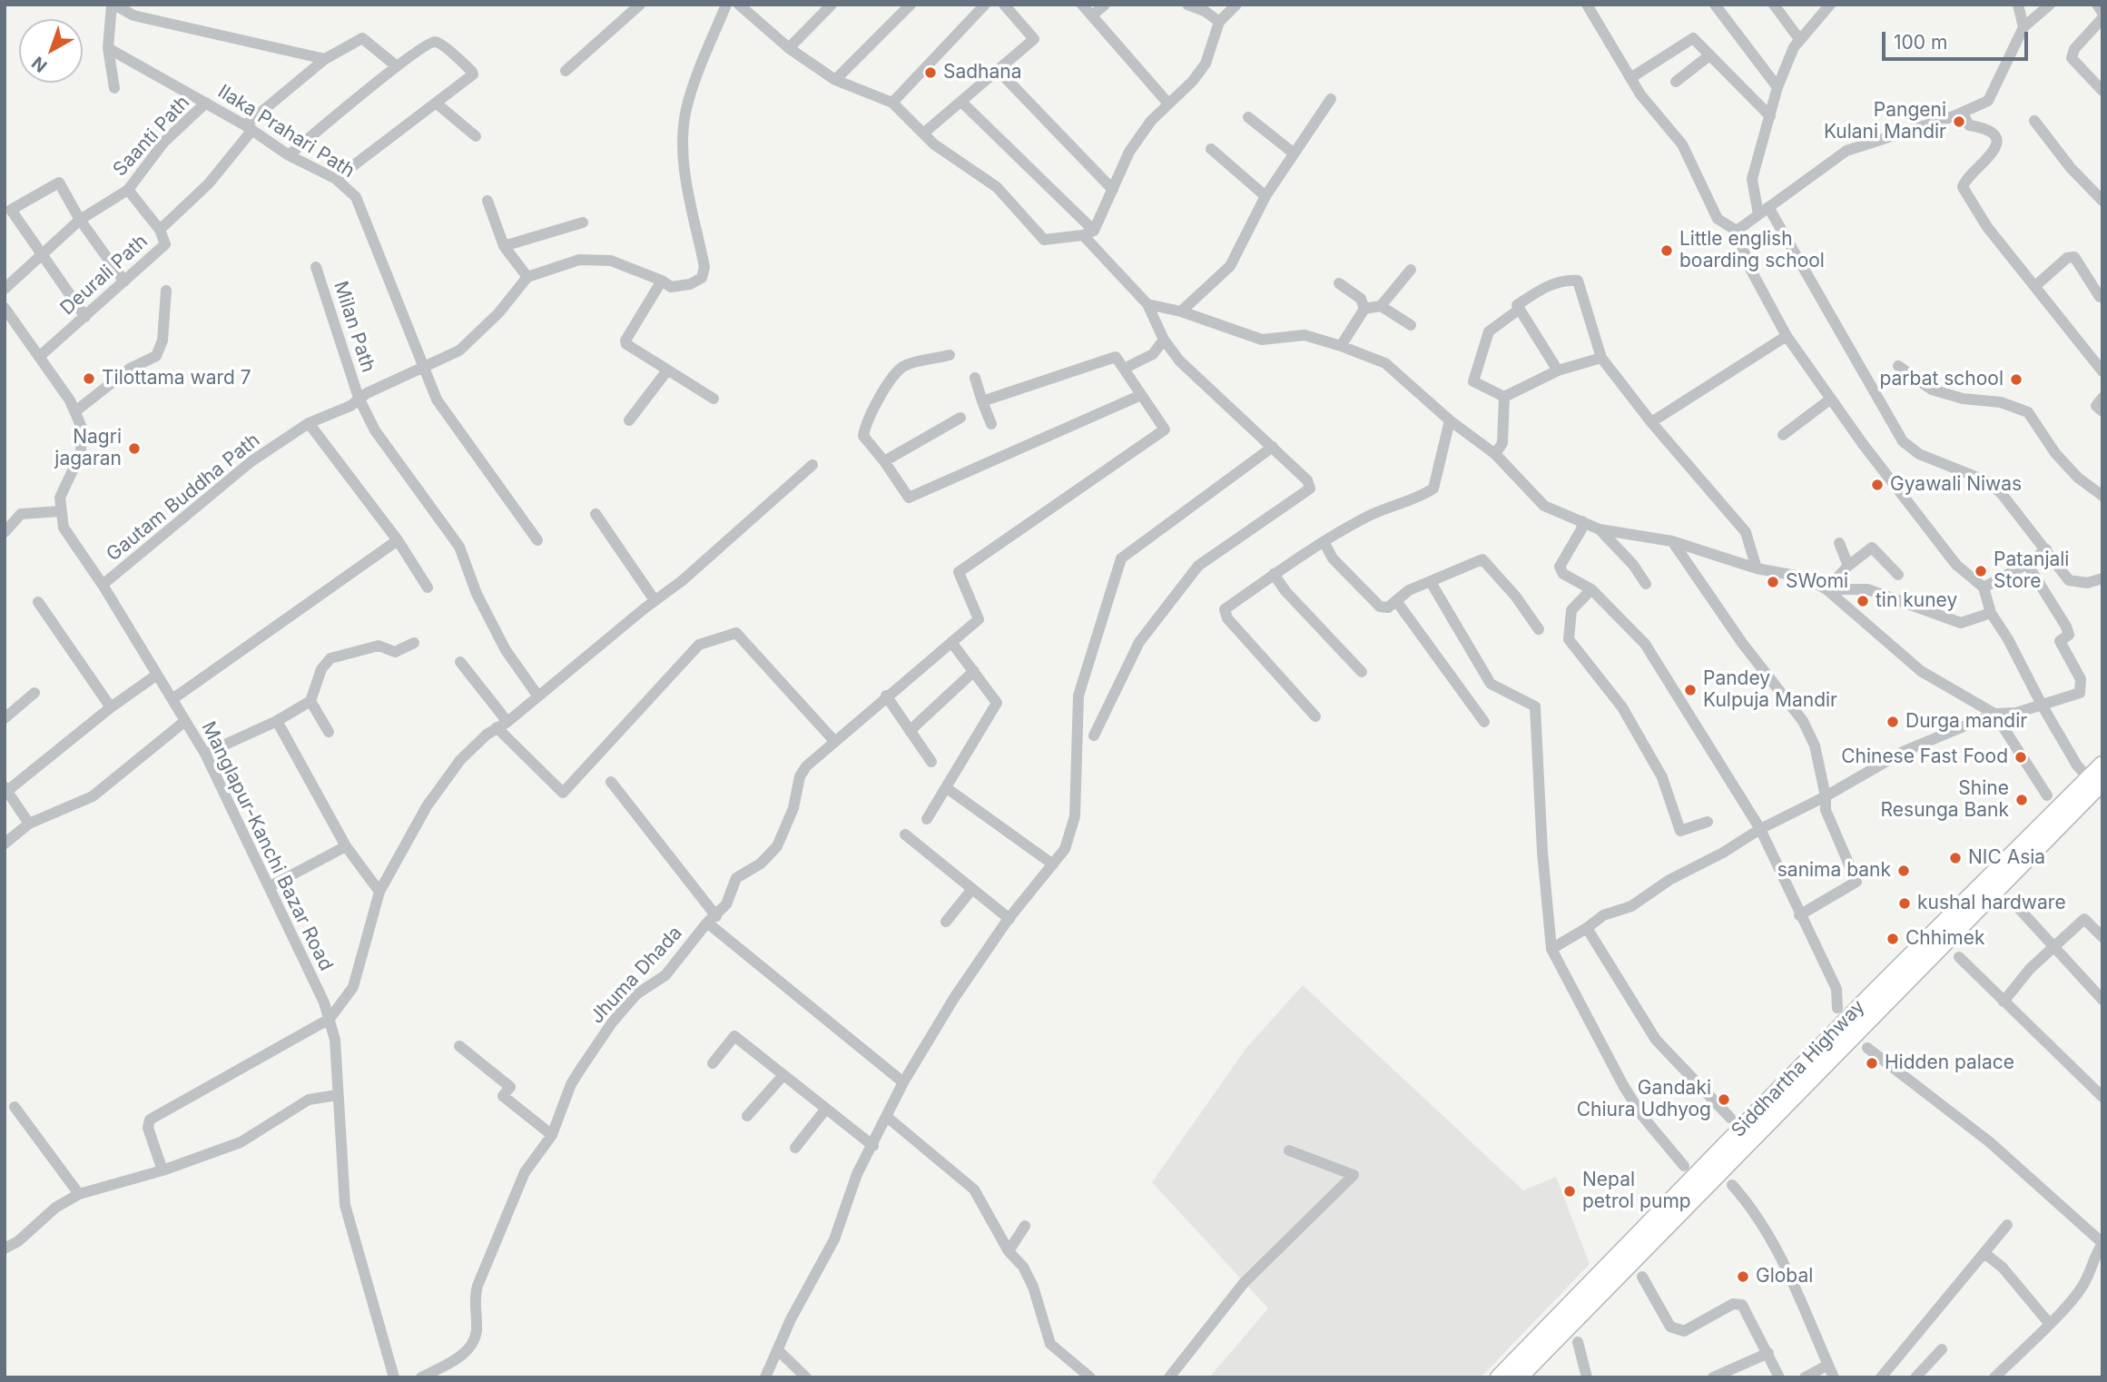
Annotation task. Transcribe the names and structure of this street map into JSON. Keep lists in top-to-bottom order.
{
  "streets": {
    "highway": ["Siddhartha Highway"],
    "street": [
      "Ilaka Prahari Path",
      "Saanti Path",
      "Deurali Path",
      "Milan Path",
      "Gautam Buddha Path",
      "Manglapur-Kanchi Bazar Road",
      "Jhuma Dhada"
    ]
  },
  "crossings": [
    ["Ilaka Prahari Path", "Saanti Path"],
    ["Ilaka Prahari Path", "Deurali Path"],
    ["Ilaka Prahari Path", "Gautam Buddha Path"],
    ["Milan Path", "Gautam Buddha Path"],
    ["Gautam Buddha Path", "Manglapur-Kanchi Bazar Road"]
  ],
  "places": [
    "Sadhana",
    "Pangeni Kulani Mandir",
    "Little english boarding school",
    "Tilottama ward 7",
    "parbat school",
    "Nagri jagaran",
    "Gyawali Niwas",
    "Patanjali Store",
    "SWomi",
    "tin kuney",
    "Pandey Kulpuja Mandir",
    "Durga mandir",
    "Chinese Fast Food",
    "Shine Resunga Bank",
    "NIC Asia",
    "sanima bank",
    "kushal hardware",
    "Chhimek",
    "Hidden palace",
    "Gandaki Chiura Udhyog",
    "Nepal petrol pump",
    "Global"
  ],
  "scale_bar": "100 m",
  "north": "bottom left"
}
